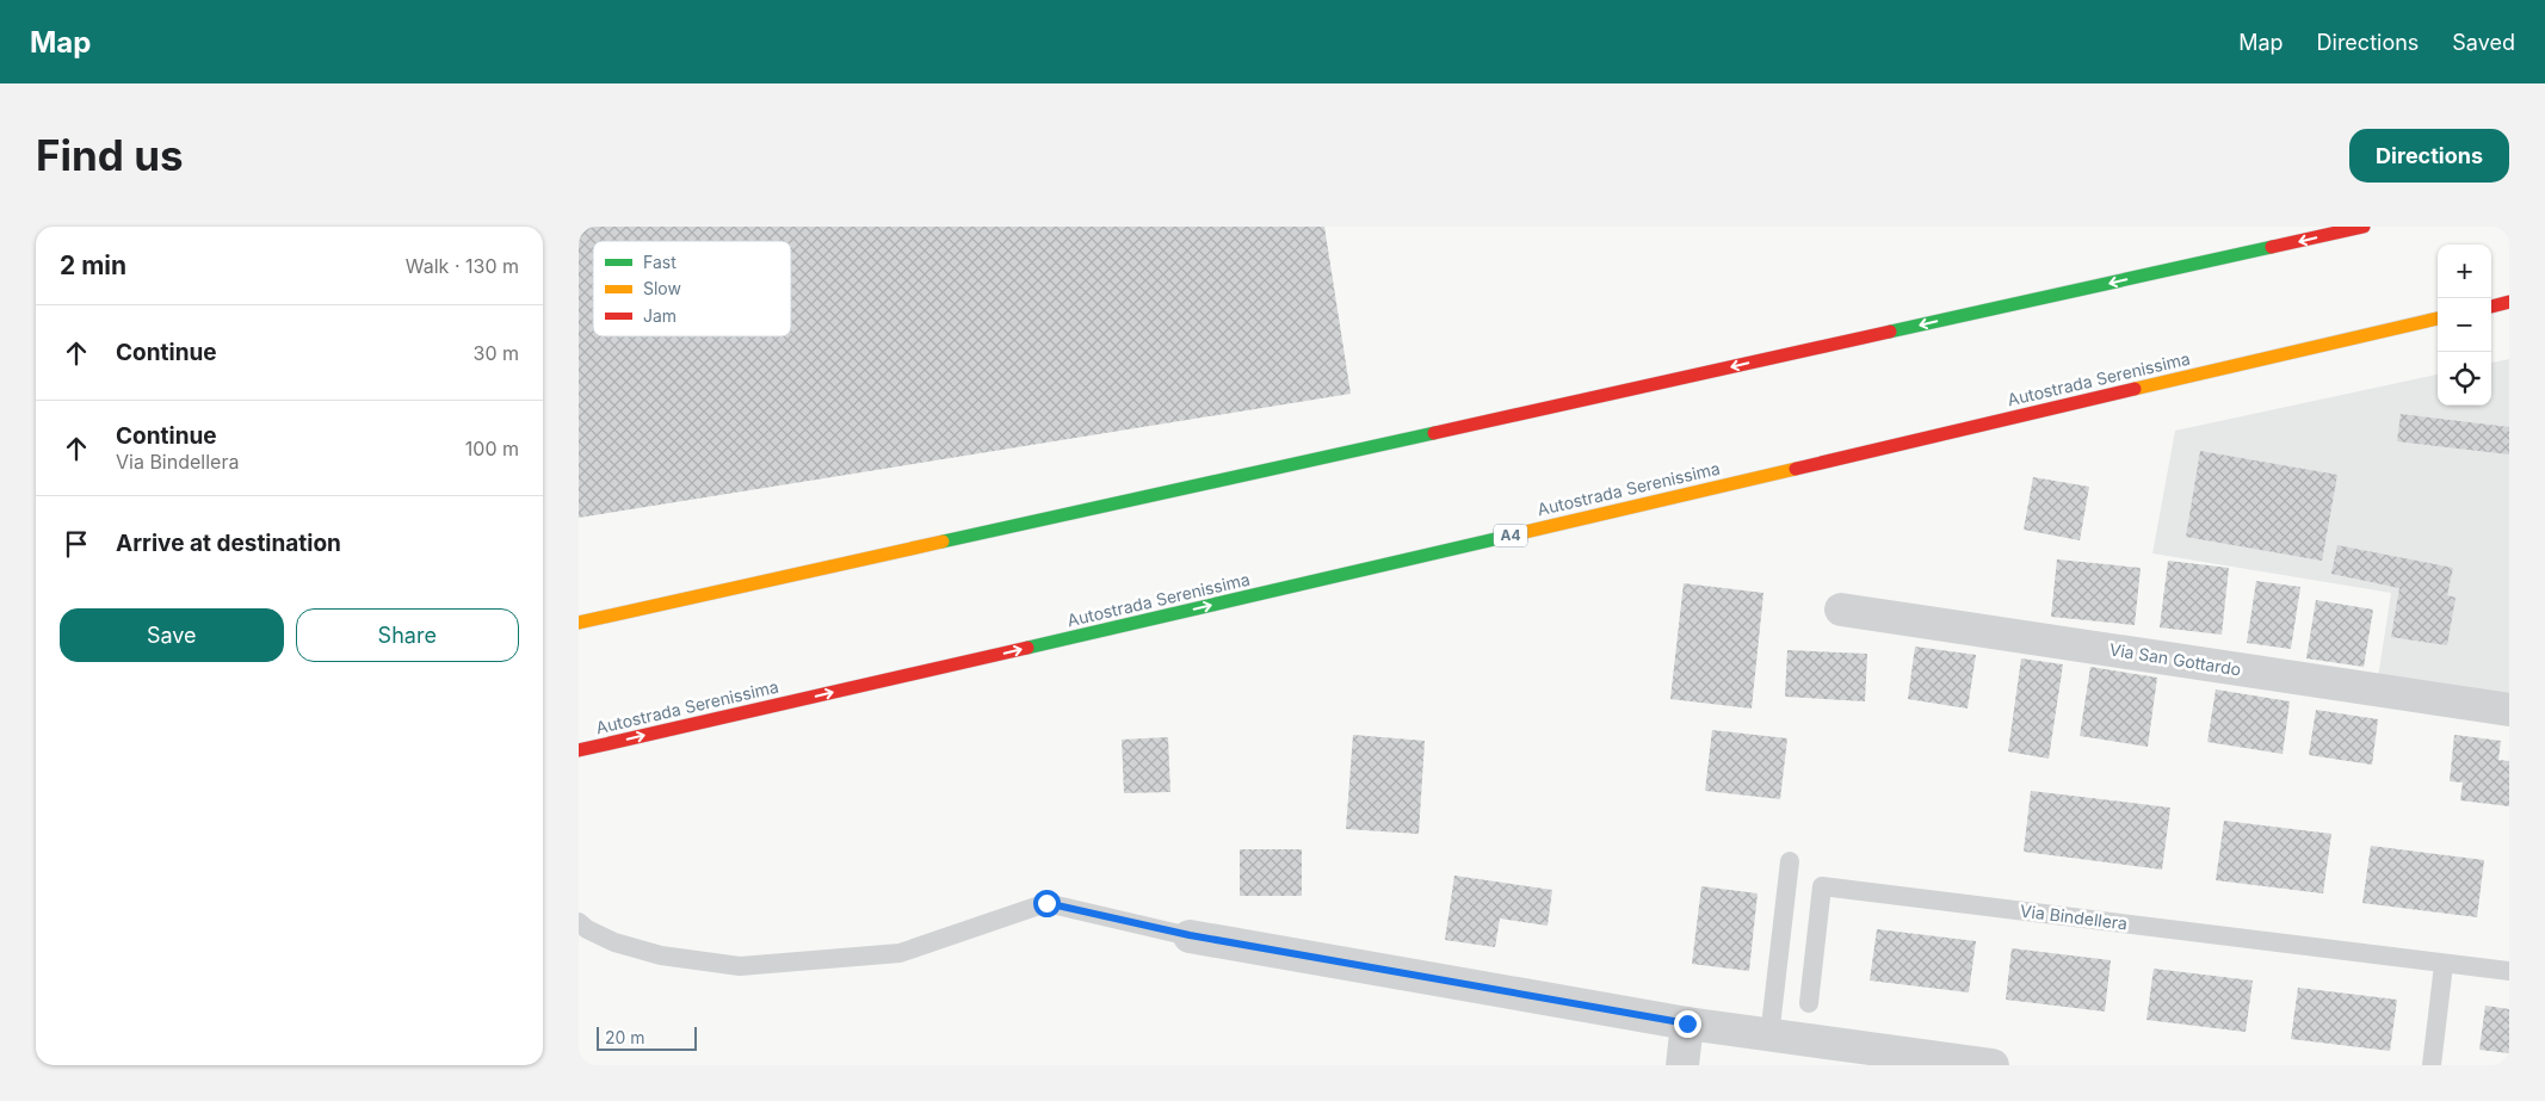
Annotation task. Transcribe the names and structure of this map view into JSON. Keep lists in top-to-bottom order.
{
  "streets": {
    "highway": ["Autostrada Serenissima", "A4"],
    "street": ["Via San Gottardo"],
    "lane": ["Via Bindellera"]
  },
  "legend": ["Fast", "Slow", "Jam"],
  "scale_bar": "20 m",
  "page": {
    "header": "Map",
    "nav": ["Map", "Directions", "Saved"],
    "buttons": [
      "Directions",
      ["Save", "Share"]
    ],
    "title": "Find us",
    "heading": ["2 min", "Walk · 130 m"],
    "map_buttons": ["+", "−"],
    "list": [
      ["Continue", "30 m"],
      ["Continue", "Via Bindellera", "100 m"],
      "Arrive at destination"
    ],
    "scale": "20 m"
  }
}
